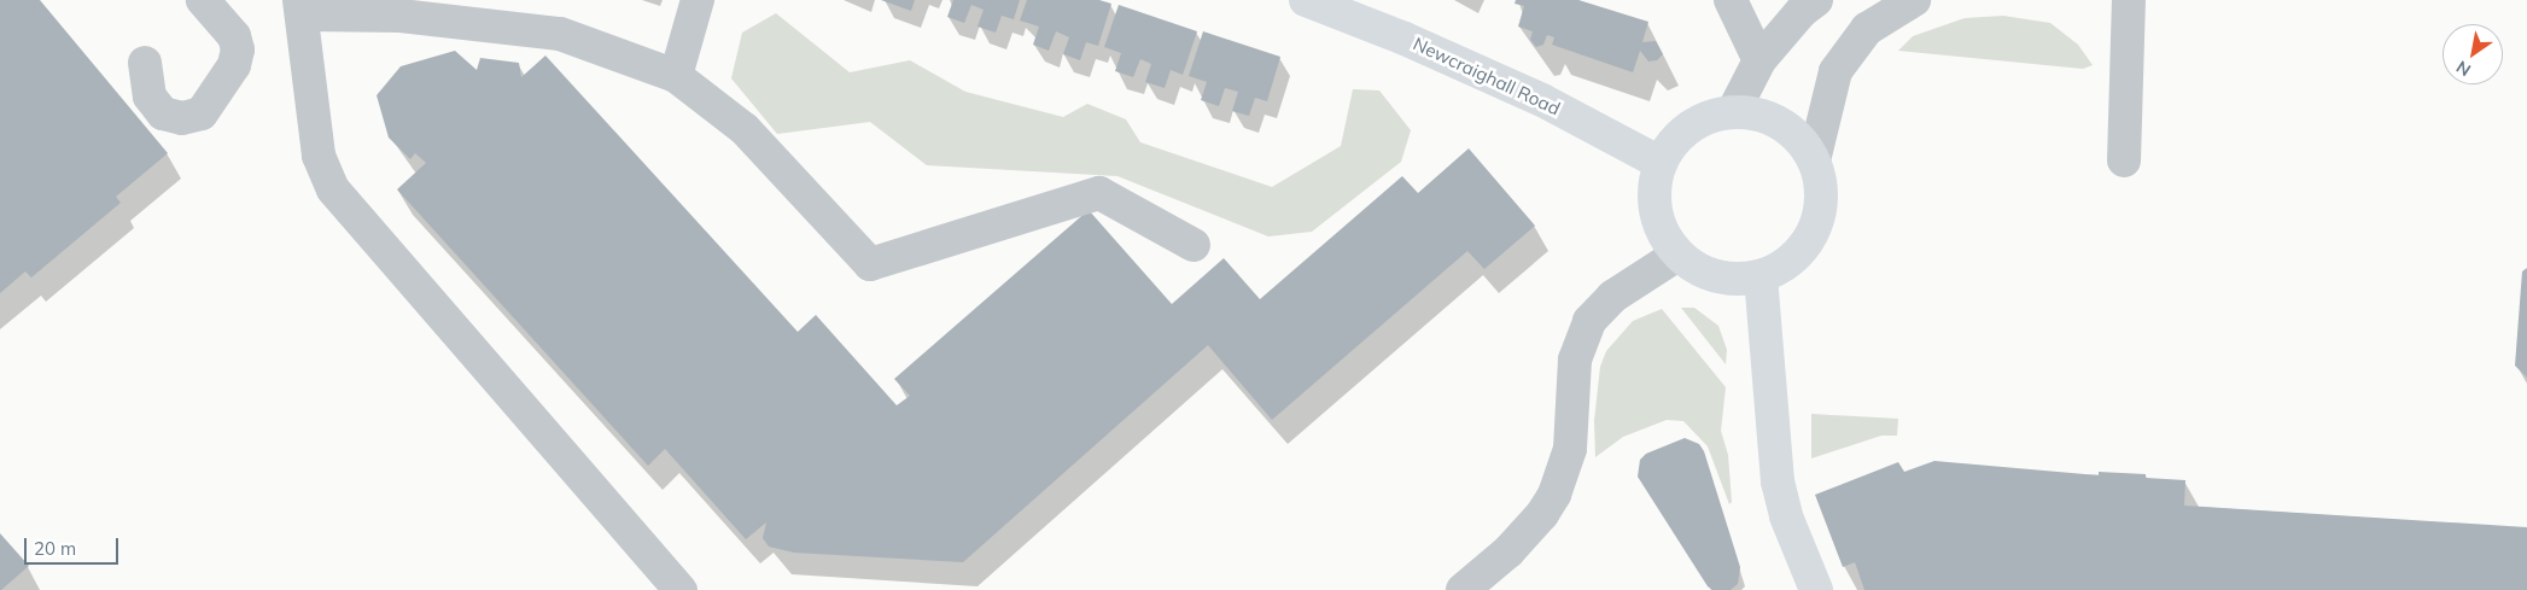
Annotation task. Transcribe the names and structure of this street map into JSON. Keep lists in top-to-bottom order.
{
  "streets": {
    "main road": ["Newcraighall Road"]
  },
  "scale_bar": "20 m",
  "north": "bottom left"
}
